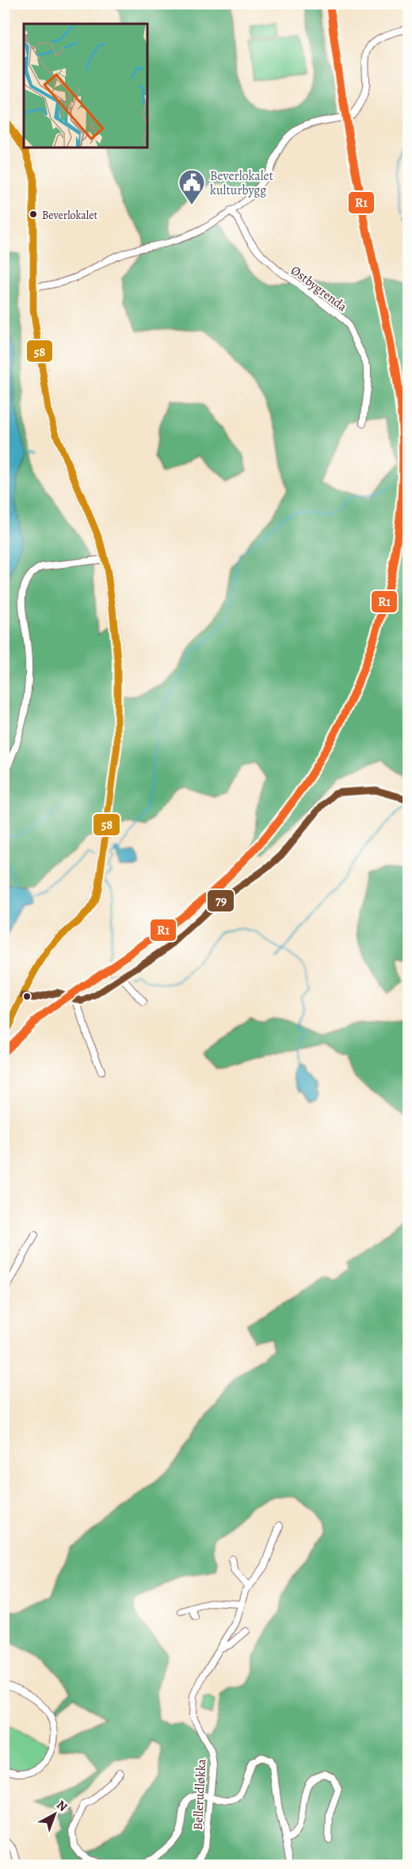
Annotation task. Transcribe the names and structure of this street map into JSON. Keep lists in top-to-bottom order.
{
  "streets": {
    "street": ["Østbygrenda", "Bellerudløkka"]
  },
  "places": {
    "public building": ["Beverlokalet kulturbygg"],
    "other": ["Beverlokalet"]
  },
  "lines": ["transit line R1", "transit line 58", "transit line 79"],
  "north": "top right"
}
